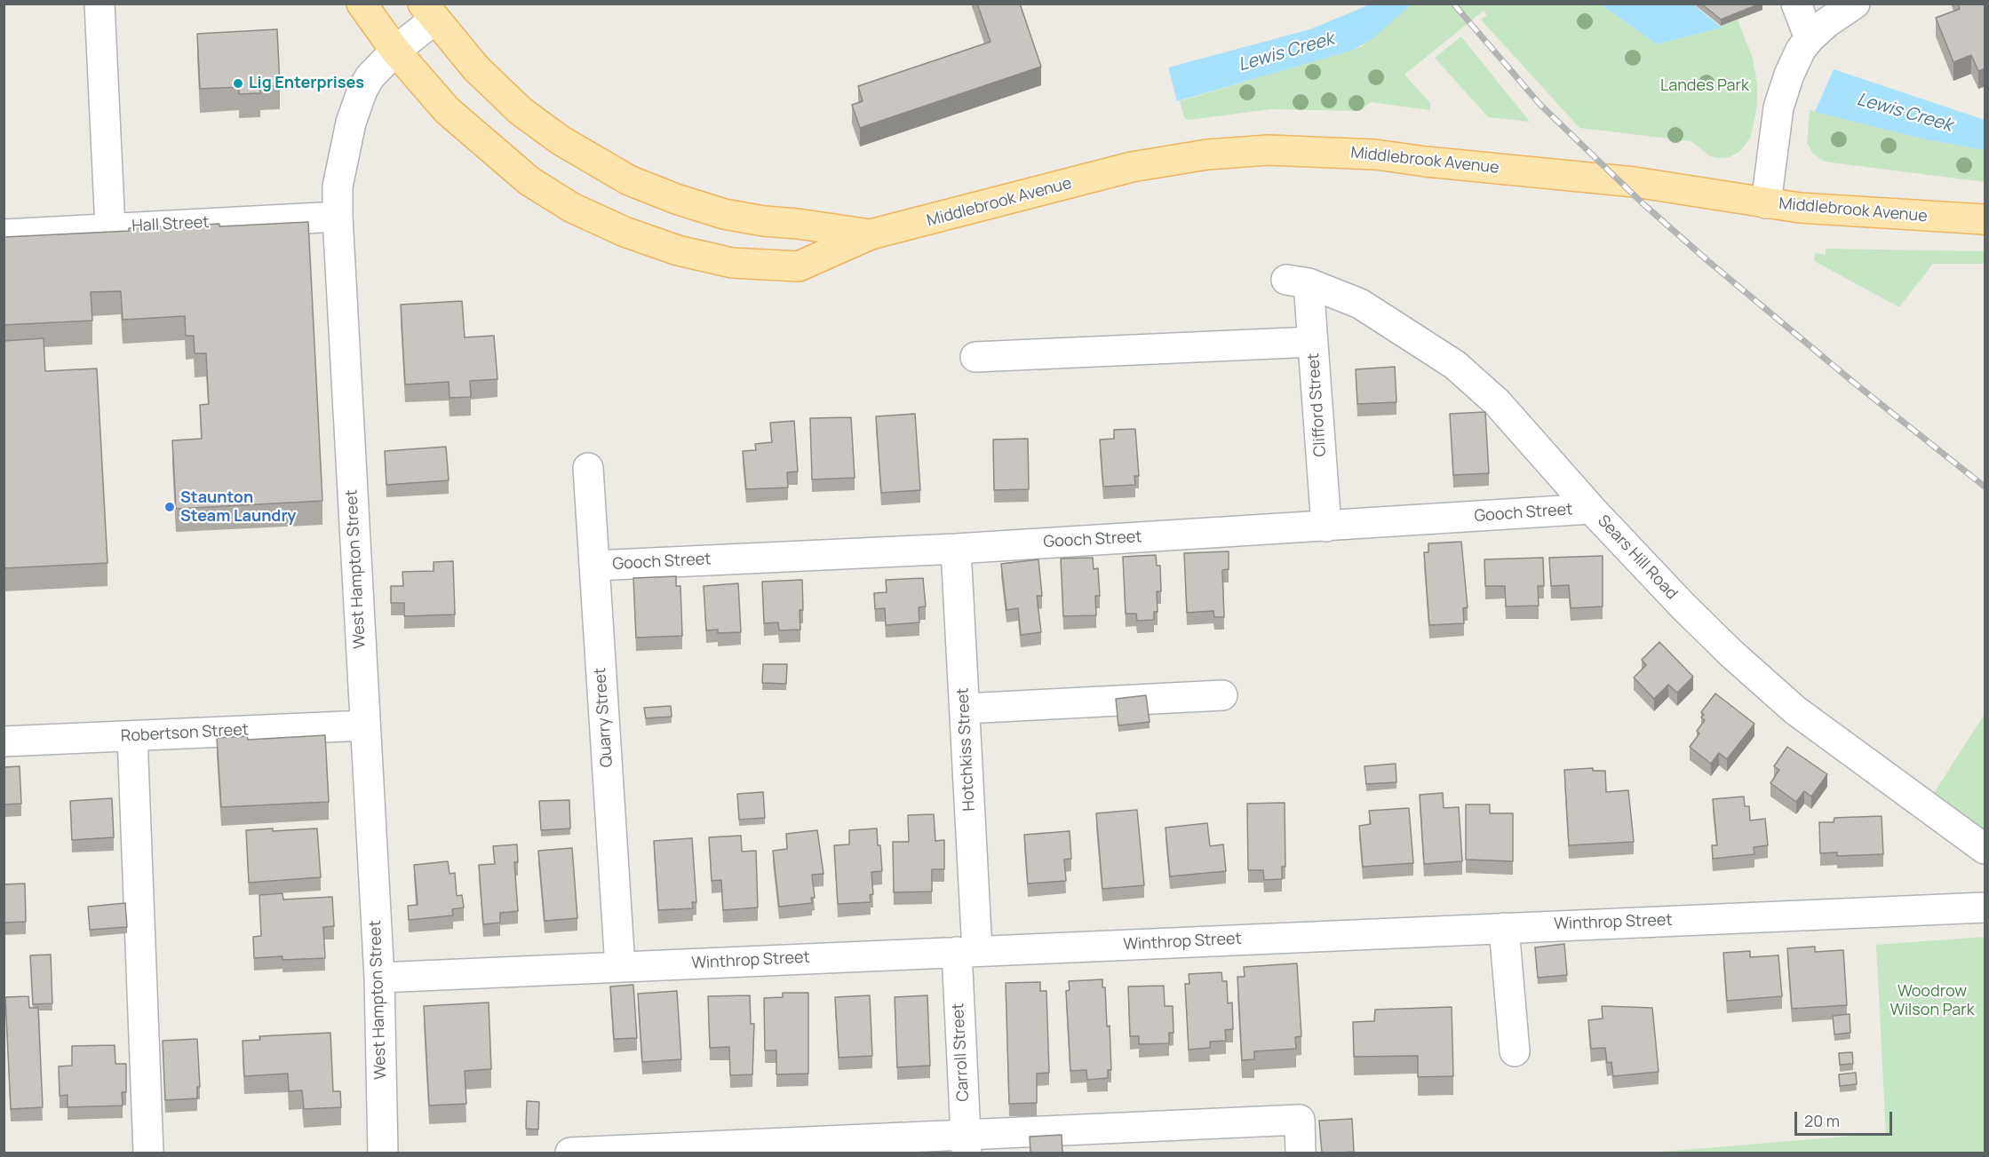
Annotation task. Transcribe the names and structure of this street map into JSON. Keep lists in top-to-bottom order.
{
  "streets": {
    "main road": ["Middlebrook Avenue"],
    "street": [
      "Hall Street",
      "Clifford Street",
      "Gooch Street",
      "Sears Hill Road",
      "West Hampton Street",
      "Quarry Street",
      "Robertson Street",
      "Hotchkiss Street",
      "Winthrop Street",
      "Carroll Street"
    ]
  },
  "crossings": [
    ["Middlebrook Avenue", "West Hampton Street"],
    ["Hall Street", "West Hampton Street"],
    ["Clifford Street", "Gooch Street"],
    ["Clifford Street", "Sears Hill Road"],
    ["Gooch Street", "Sears Hill Road"],
    ["Gooch Street", "Quarry Street"],
    ["Gooch Street", "Hotchkiss Street"],
    ["West Hampton Street", "Robertson Street"],
    ["West Hampton Street", "Winthrop Street"],
    ["Quarry Street", "Winthrop Street"],
    ["Hotchkiss Street", "Winthrop Street"],
    ["Hotchkiss Street", "Carroll Street"],
    ["Winthrop Street", "Carroll Street"]
  ],
  "water": ["Lewis Creek"],
  "parks": ["Landes Park", "Woodrow Wilson Park"],
  "places": ["Lig Enterprises", "Staunton Steam Laundry"],
  "scale_bar": "20 m"
}
